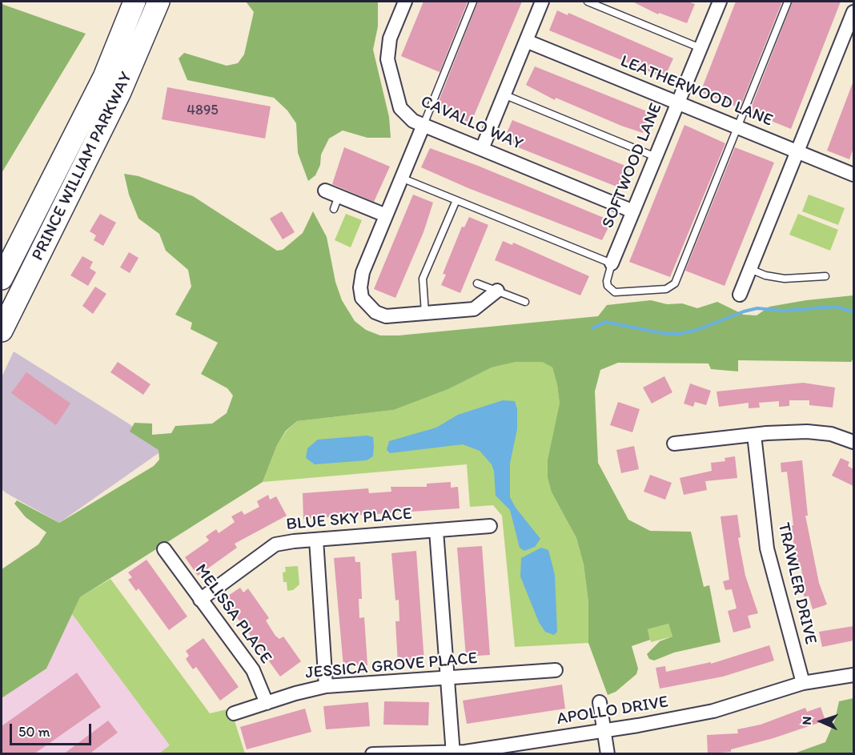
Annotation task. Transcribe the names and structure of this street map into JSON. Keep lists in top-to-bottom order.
{
  "streets": {
    "highway": ["PRINCE WILLIAM PARKWAY"],
    "street": [
      "LEATHERWOOD LANE",
      "CAVALLO WAY",
      "SOFTWOOD LANE",
      "BLUE SKY PLACE",
      "TRAWLER DRIVE",
      "MELISSA PLACE",
      "JESSICA GROVE PLACE",
      "APOLLO DRIVE"
    ]
  },
  "crossings": [
    ["LEATHERWOOD LANE", "SOFTWOOD LANE"],
    ["CAVALLO WAY", "SOFTWOOD LANE"],
    ["BLUE SKY PLACE", "MELISSA PLACE"],
    ["TRAWLER DRIVE", "APOLLO DRIVE"],
    ["MELISSA PLACE", "JESSICA GROVE PLACE"]
  ],
  "house_numbers": ["4895"],
  "scale_bar": "50 m",
  "north": "left"
}
